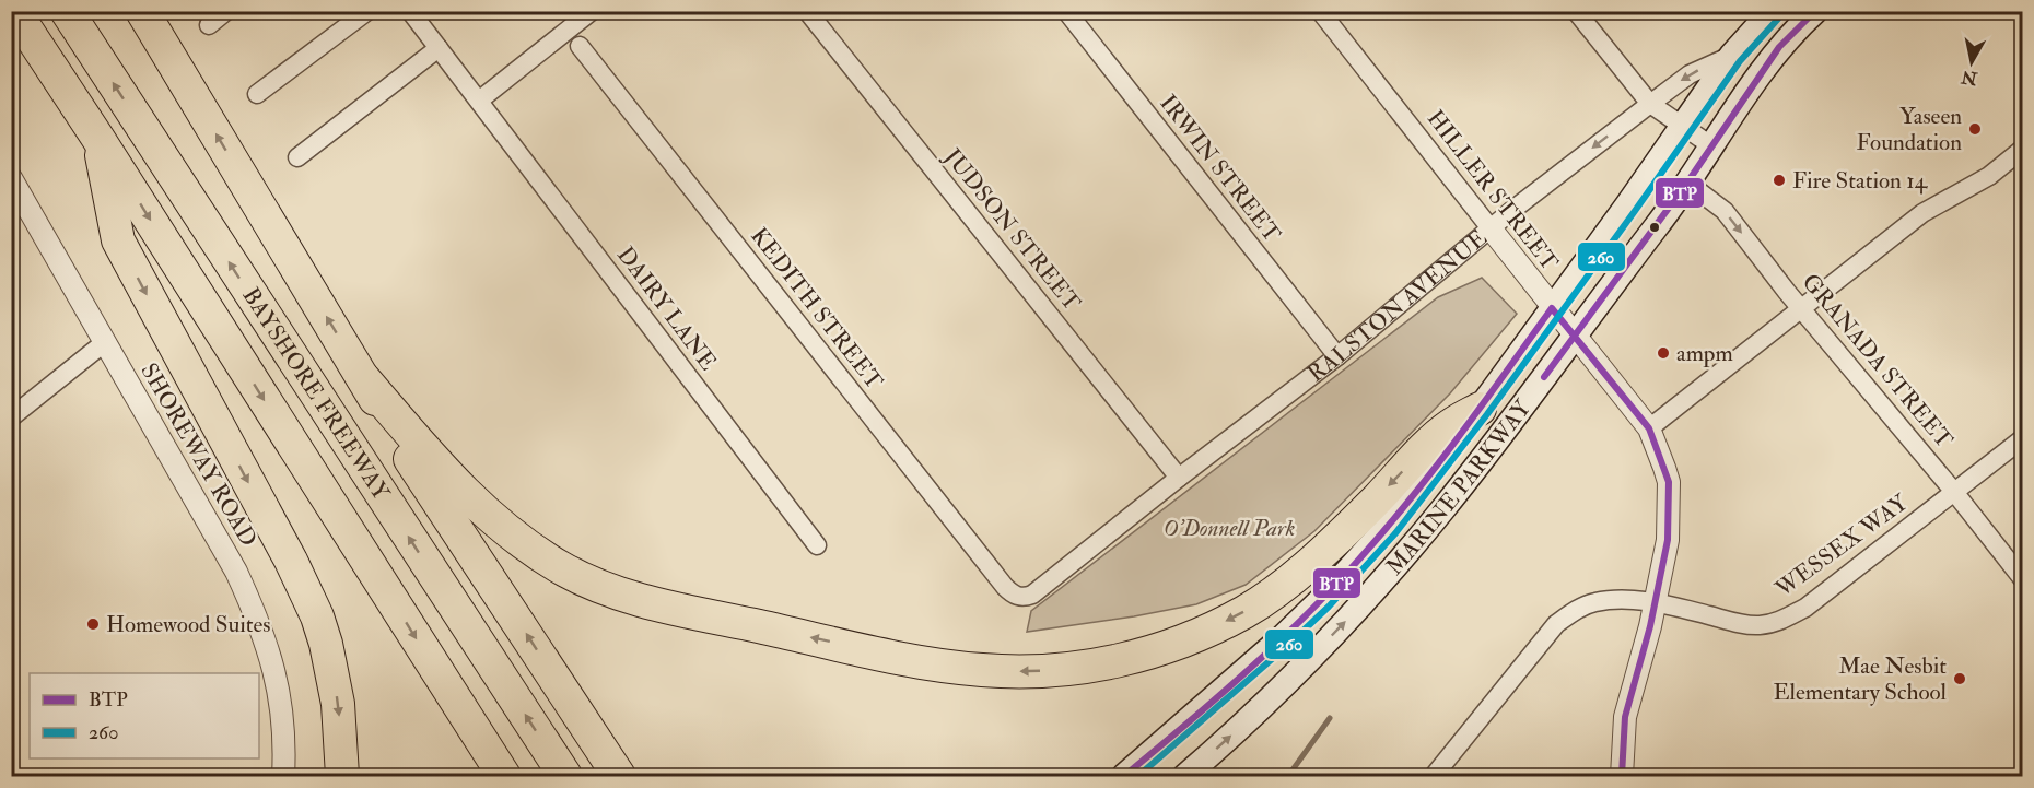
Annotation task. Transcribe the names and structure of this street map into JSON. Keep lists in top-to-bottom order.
{
  "streets": {
    "highway": ["BAYSHORE FREEWAY"],
    "main road": ["RALSTON AVENUE", "MARINE PARKWAY"],
    "street": [
      "IRWIN STREET",
      "HILLER STREET",
      "JUDSON STREET",
      "DAIRY LANE",
      "KEDITH STREET",
      "GRANADA STREET",
      "SHOREWAY ROAD",
      "WESSEX WAY"
    ]
  },
  "crossings": [
    ["IRWIN STREET", "RALSTON AVENUE"],
    ["HILLER STREET", "RALSTON AVENUE"],
    ["HILLER STREET", "MARINE PARKWAY"],
    ["HILLER STREET", "WESSEX WAY"],
    ["JUDSON STREET", "RALSTON AVENUE"],
    ["RALSTON AVENUE", "KEDITH STREET"],
    ["RALSTON AVENUE", "MARINE PARKWAY"],
    ["GRANADA STREET", "MARINE PARKWAY"],
    ["GRANADA STREET", "WESSEX WAY"]
  ],
  "parks": ["O'Donnell Park"],
  "places": [
    "Yaseen Foundation",
    "Fire Station 14",
    "ampm",
    "Homewood Suites",
    "Mae Nesbit Elementary School"
  ],
  "lines": ["transit line BTP", "transit line 260"],
  "legend": ["BTP", "260"],
  "north": "bottom"
}
